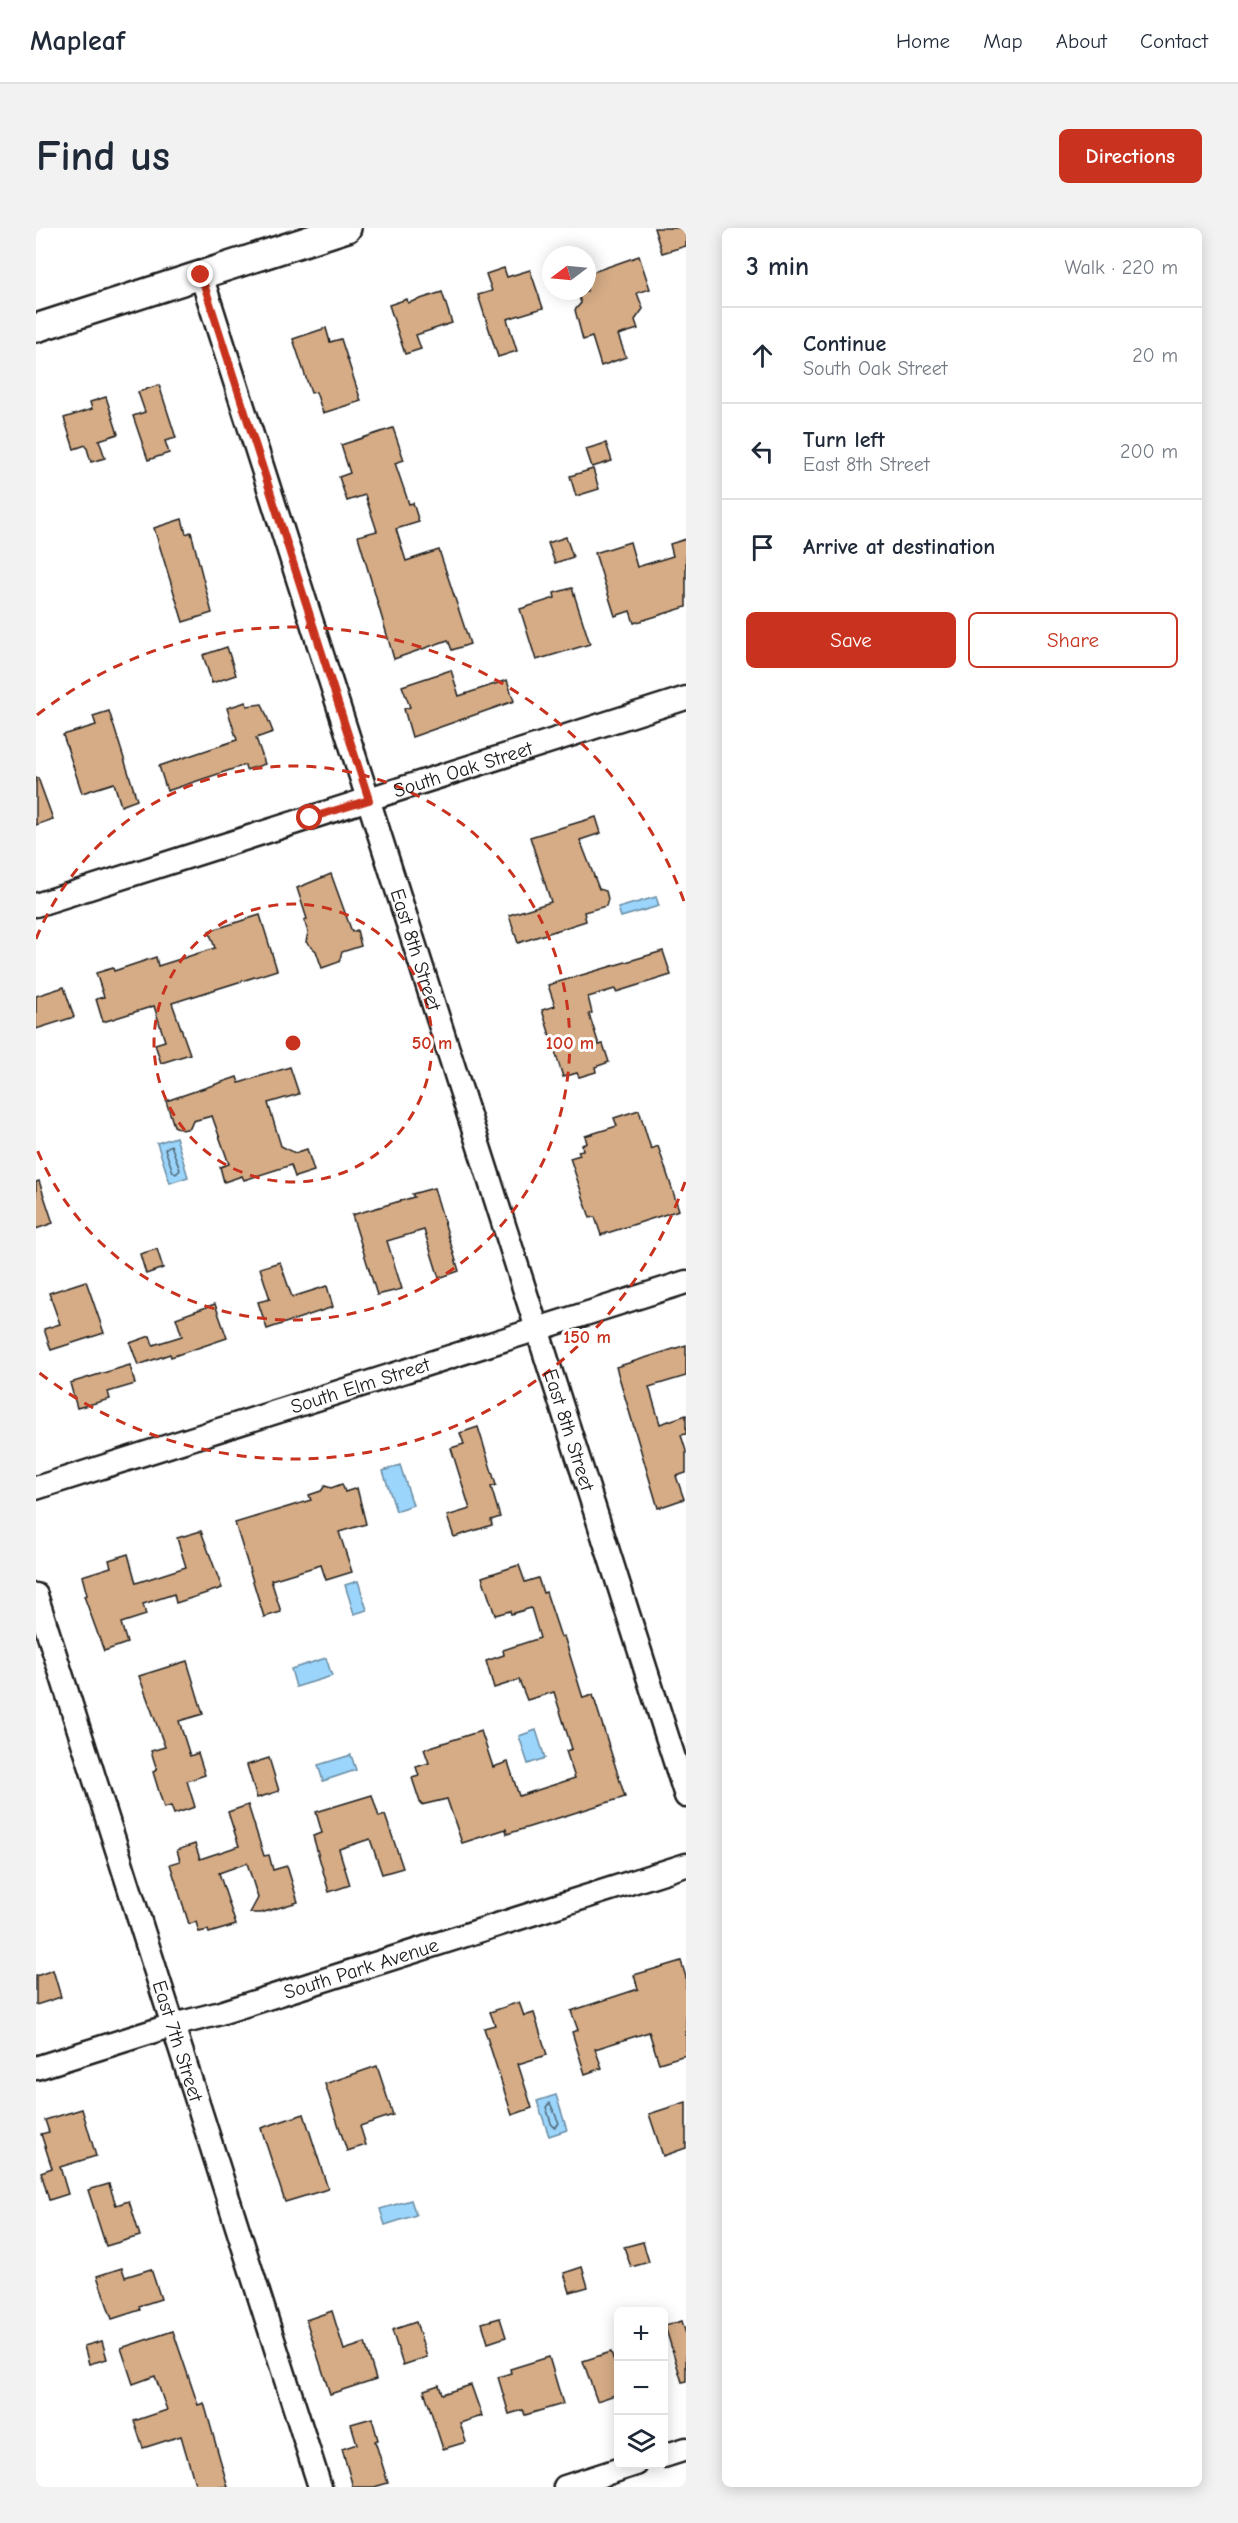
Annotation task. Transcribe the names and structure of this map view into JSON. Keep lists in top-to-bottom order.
{
  "streets": {
    "street": [
      "South Oak Street",
      "East 8th Street",
      "South Elm Street",
      "South Park Avenue",
      "East 7th Street"
    ]
  },
  "crossings": [
    ["South Oak Street", "East 8th Street"],
    ["East 8th Street", "South Elm Street"],
    ["South Park Avenue", "East 7th Street"]
  ],
  "north": "left",
  "page": {
    "header": "Mapleaf",
    "nav": [
      "Home",
      "Map",
      "About",
      "Contact"
    ],
    "buttons": [
      "Directions",
      ["Save", "Share"]
    ],
    "title": "Find us",
    "heading": ["3 min", "Walk · 220 m"],
    "list": [
      ["Continue", "South Oak Street", "20 m"],
      ["Turn left", "East 8th Street", "200 m"],
      "Arrive at destination"
    ],
    "map_buttons": ["+", "−"]
  },
  "rings": ["50 m", "100 m", "150 m"]
}
